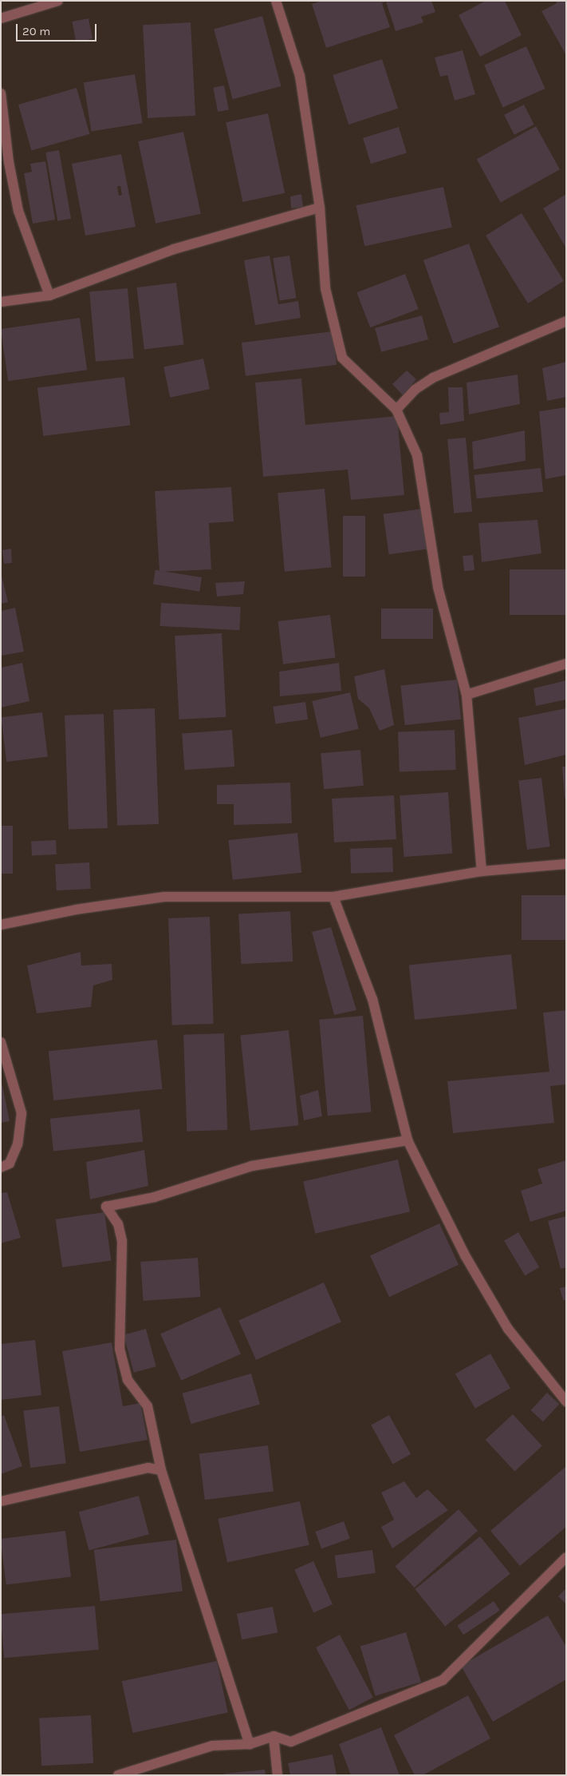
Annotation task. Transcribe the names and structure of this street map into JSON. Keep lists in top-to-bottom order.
{
  "scale_bar": "20 m"
}
